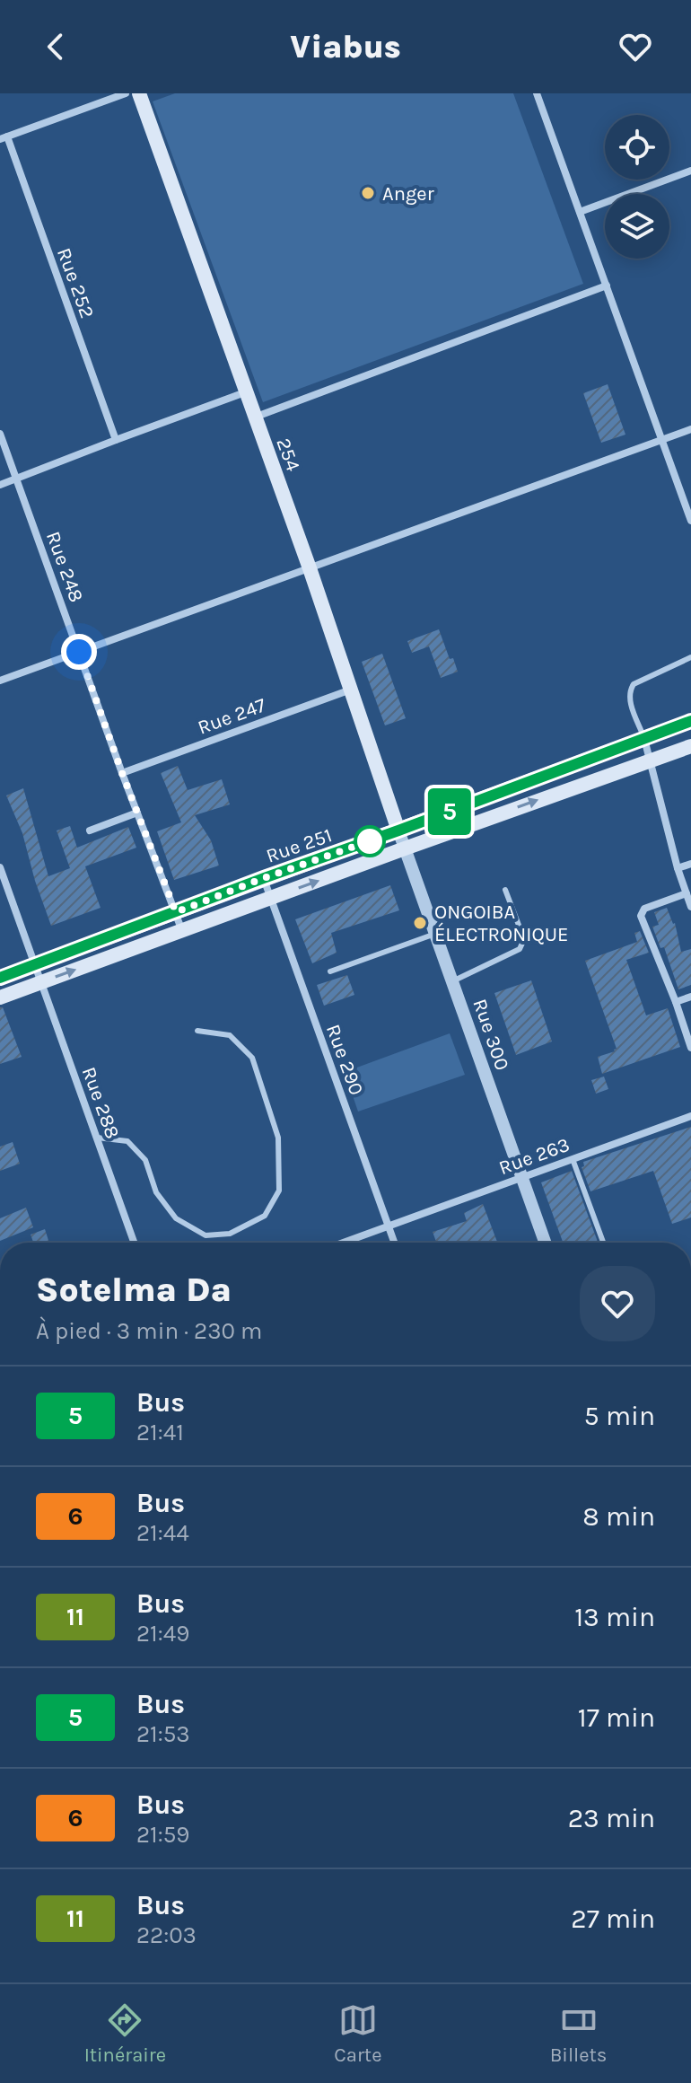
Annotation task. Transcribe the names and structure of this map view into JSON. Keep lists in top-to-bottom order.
{
  "streets": {
    "main road": ["254", "Rue 251"],
    "street": [
      "Rue 252",
      "Rue 248",
      "Rue 247",
      "Rue 300",
      "Rue 290",
      "Rue 288",
      "Rue 263"
    ]
  },
  "crossings": [
    ["254", "Rue 247"],
    ["254", "Rue 251"],
    ["254", "Rue 300"],
    ["Rue 248", "Rue 247"],
    ["Rue 248", "Rue 251"],
    ["Rue 251", "Rue 300"],
    ["Rue 251", "Rue 290"],
    ["Rue 251", "Rue 288"],
    ["Rue 300", "Rue 263"],
    ["Rue 290", "Rue 263"]
  ],
  "places": ["Anger", "ONGOIBA ÉLECTRONIQUE"],
  "lines": ["bus line 5"],
  "page": {
    "header": "Viabus",
    "on_map": "5",
    "heading": ["Sotelma Da", "À pied · 3 min · 230 m"],
    "list": [
      {
        "mark": "5",
        "name": "Bus",
        "note": "21:41",
        "value": "5 min"
      },
      {
        "mark": "6",
        "name": "Bus",
        "note": "21:44",
        "value": "8 min"
      },
      {
        "mark": "11",
        "name": "Bus",
        "note": "21:49",
        "value": "13 min"
      },
      {
        "mark": "5",
        "name": "Bus",
        "note": "21:53",
        "value": "17 min"
      },
      {
        "mark": "6",
        "name": "Bus",
        "note": "21:59",
        "value": "23 min"
      },
      {
        "mark": "11",
        "name": "Bus",
        "note": "22:03",
        "value": "27 min"
      }
    ],
    "tabs": ["Itinéraire", "Carte", "Billets"]
  }
}
